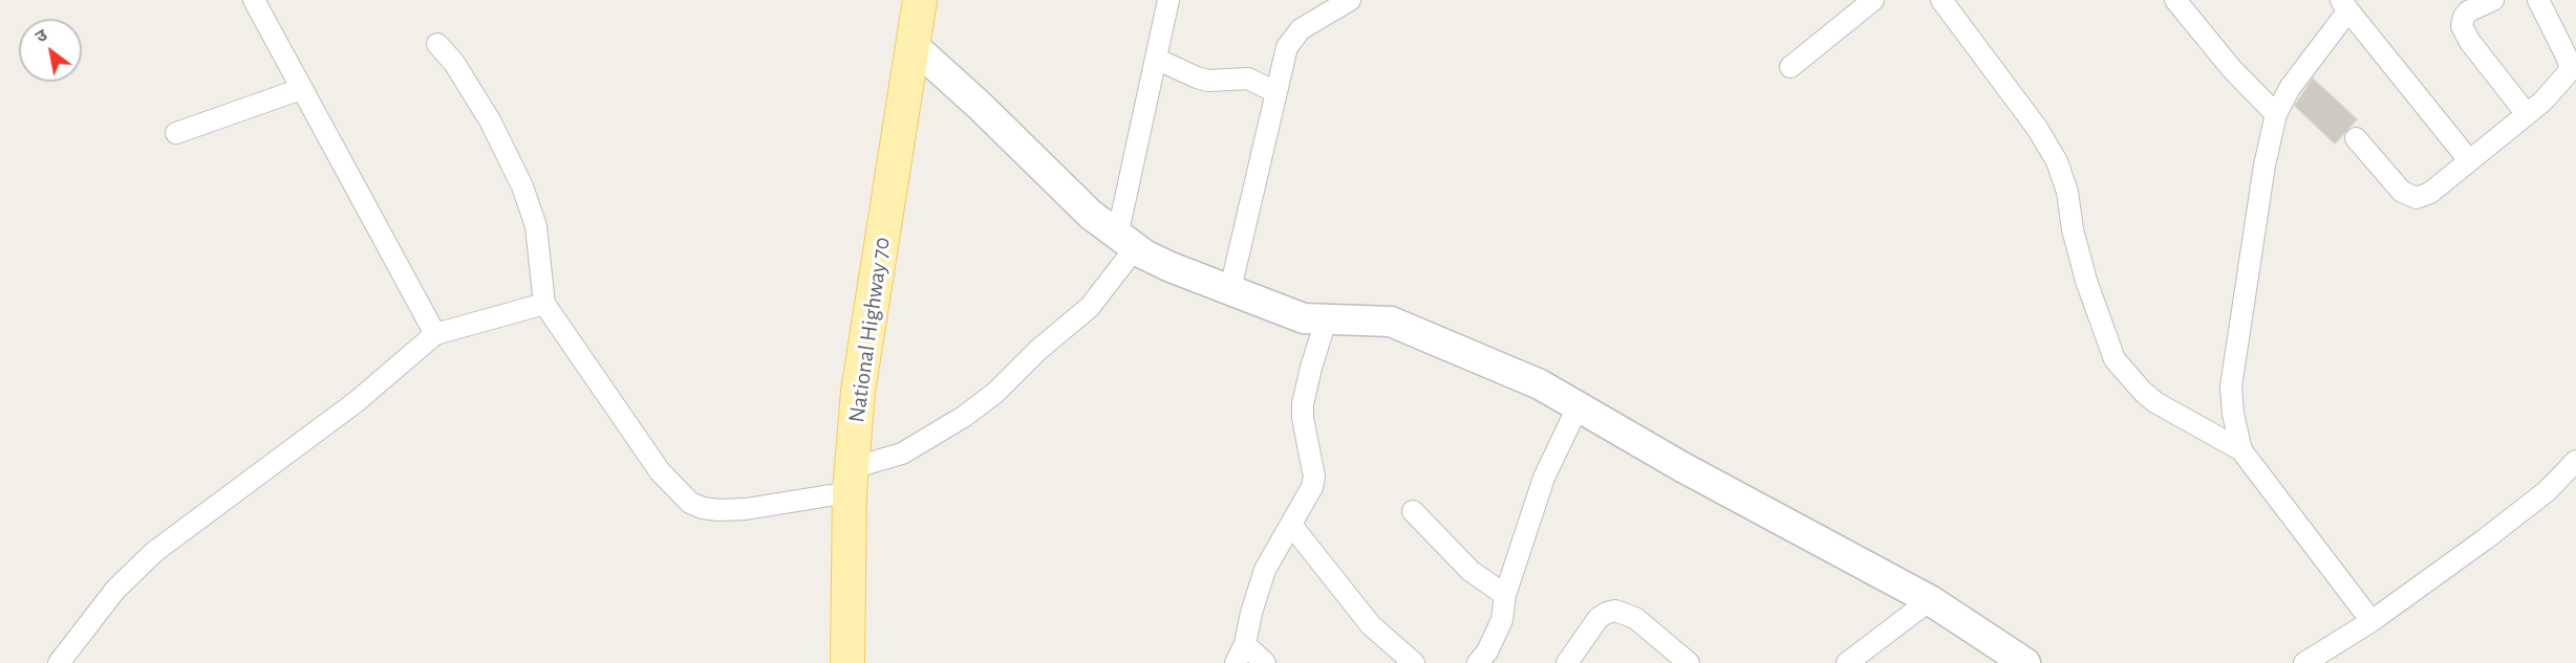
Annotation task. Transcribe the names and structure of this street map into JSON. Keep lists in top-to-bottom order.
{
  "streets": {
    "main road": ["National Highway 70"]
  },
  "north": "top left"
}
